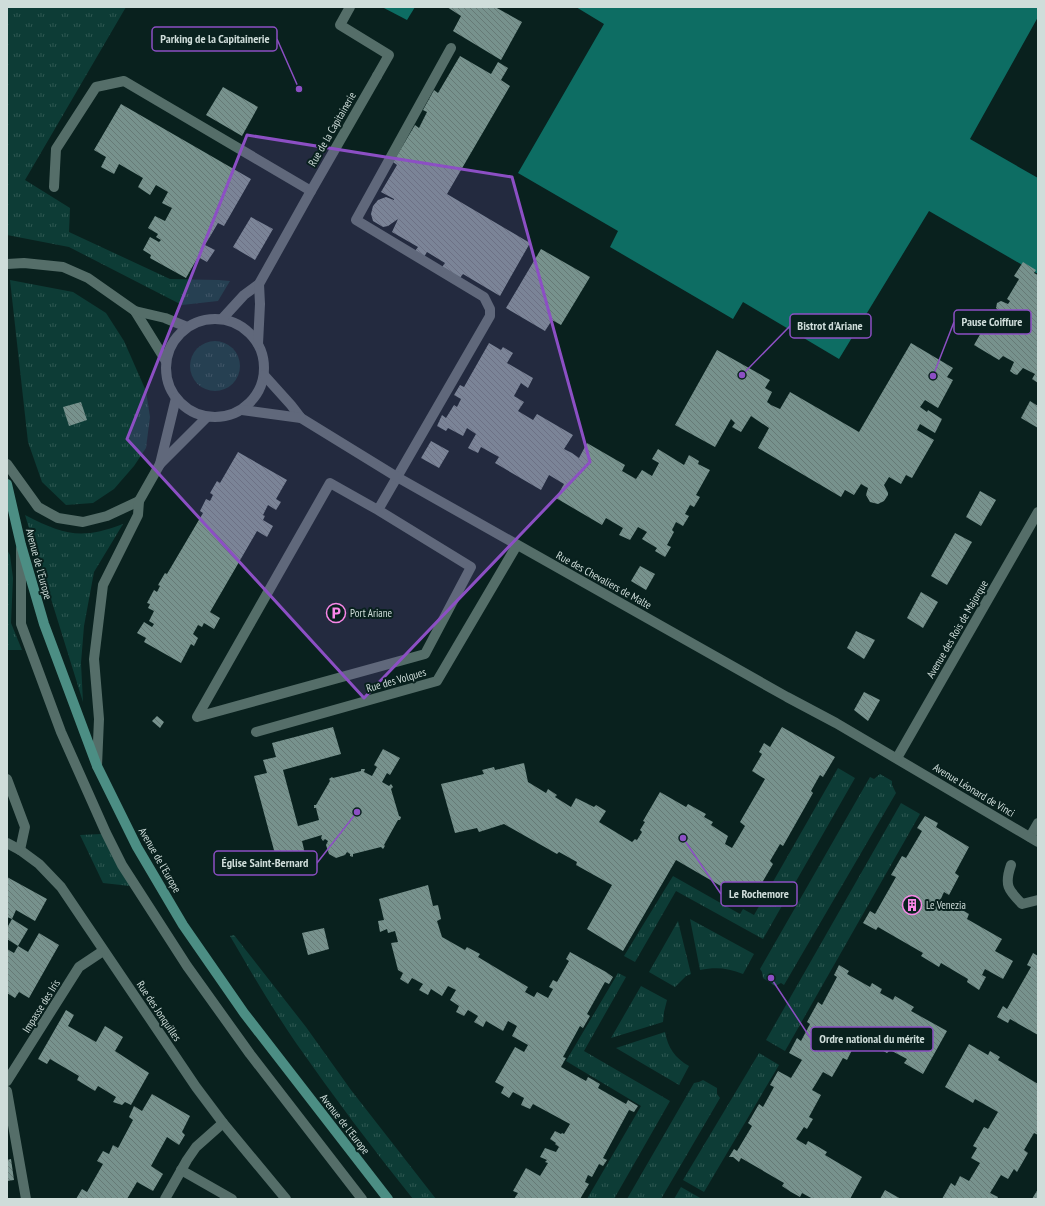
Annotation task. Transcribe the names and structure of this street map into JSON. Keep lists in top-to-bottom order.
{
  "streets": {
    "main road": ["Avenue de l'Europe"],
    "street": [
      "Rue de la Capitainerie",
      "Rue des Chevaliers de Malte",
      "Avenue des Rois de Majorque",
      "Rue des Volques",
      "Avenue Léonard de Vinci",
      "Impasse des Iris",
      "Rue des Jonquilles"
    ]
  },
  "crossings": [
    ["Rue des Chevaliers de Malte", "Avenue des Rois de Majorque"],
    ["Rue des Chevaliers de Malte", "Rue des Volques"],
    ["Rue des Chevaliers de Malte", "Avenue Léonard de Vinci"],
    ["Avenue des Rois de Majorque", "Avenue Léonard de Vinci"],
    ["Impasse des Iris", "Rue des Jonquilles"]
  ],
  "places": {
    "other": [
      "Parking de la Capitainerie",
      "Bistrot d'Ariane",
      "Pause Coiffure",
      "Église Saint-Bernard",
      "Le Rochemore",
      "Ordre national du mérite"
    ],
    "parking": ["Port Ariane"],
    "building": ["Le Venezia"]
  }
}
